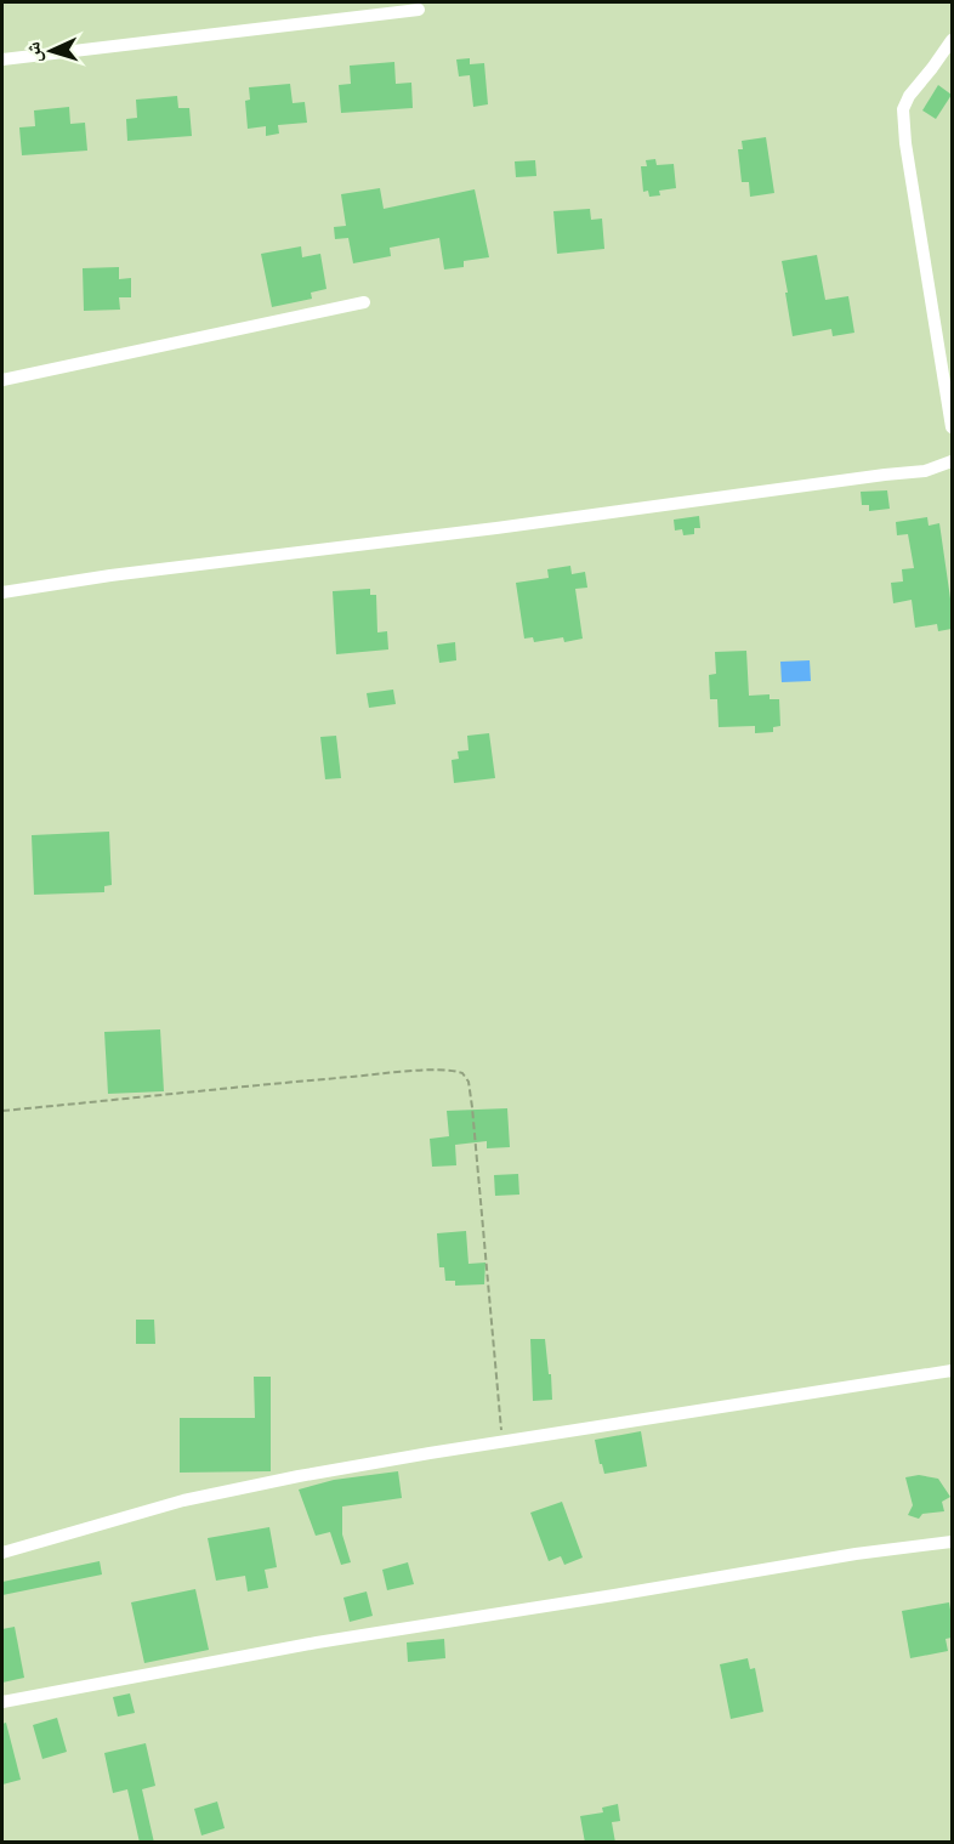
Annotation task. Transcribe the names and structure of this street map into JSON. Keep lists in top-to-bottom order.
{
  "north": "left"
}
